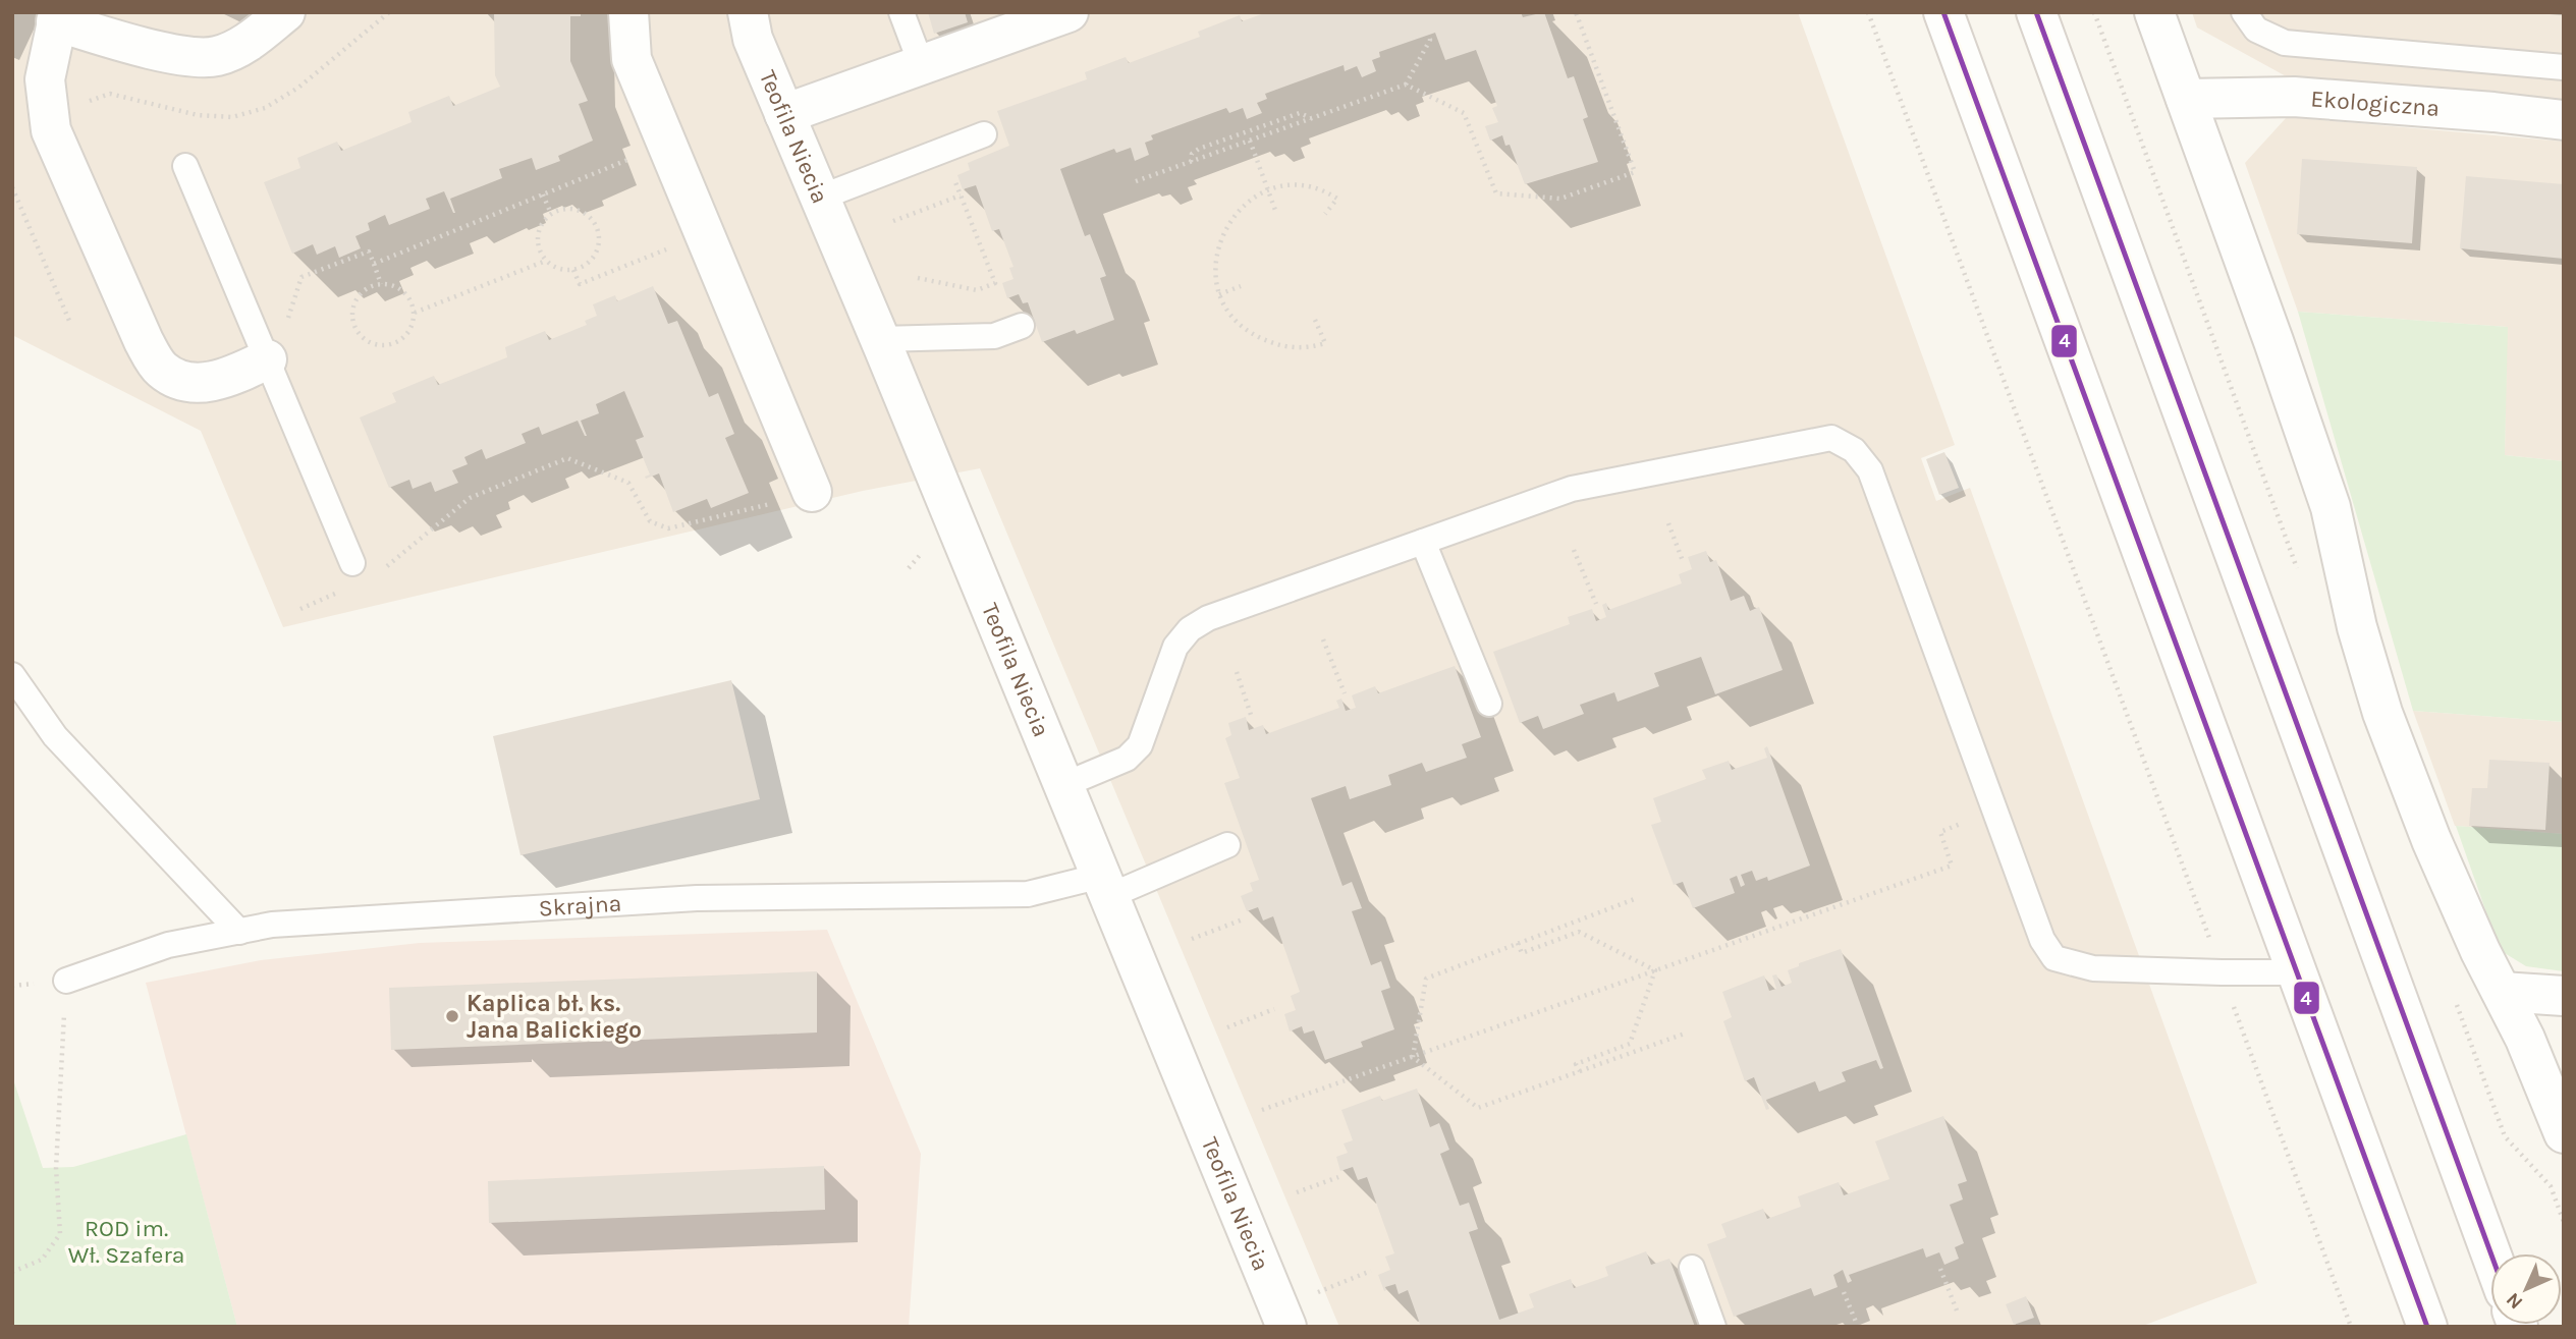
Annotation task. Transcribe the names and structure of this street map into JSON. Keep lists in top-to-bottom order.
{
  "streets": {
    "street": ["Ekologiczna", "Teofila Niecia"],
    "lane": ["Skrajna"]
  },
  "crossings": [
    ["Teofila Niecia", "Skrajna"]
  ],
  "parks": ["ROD im. Wł. Szafera"],
  "places": ["Kaplica bł. ks. Jana Balickiego"],
  "lines": ["transit line 4"],
  "north": "bottom left"
}
